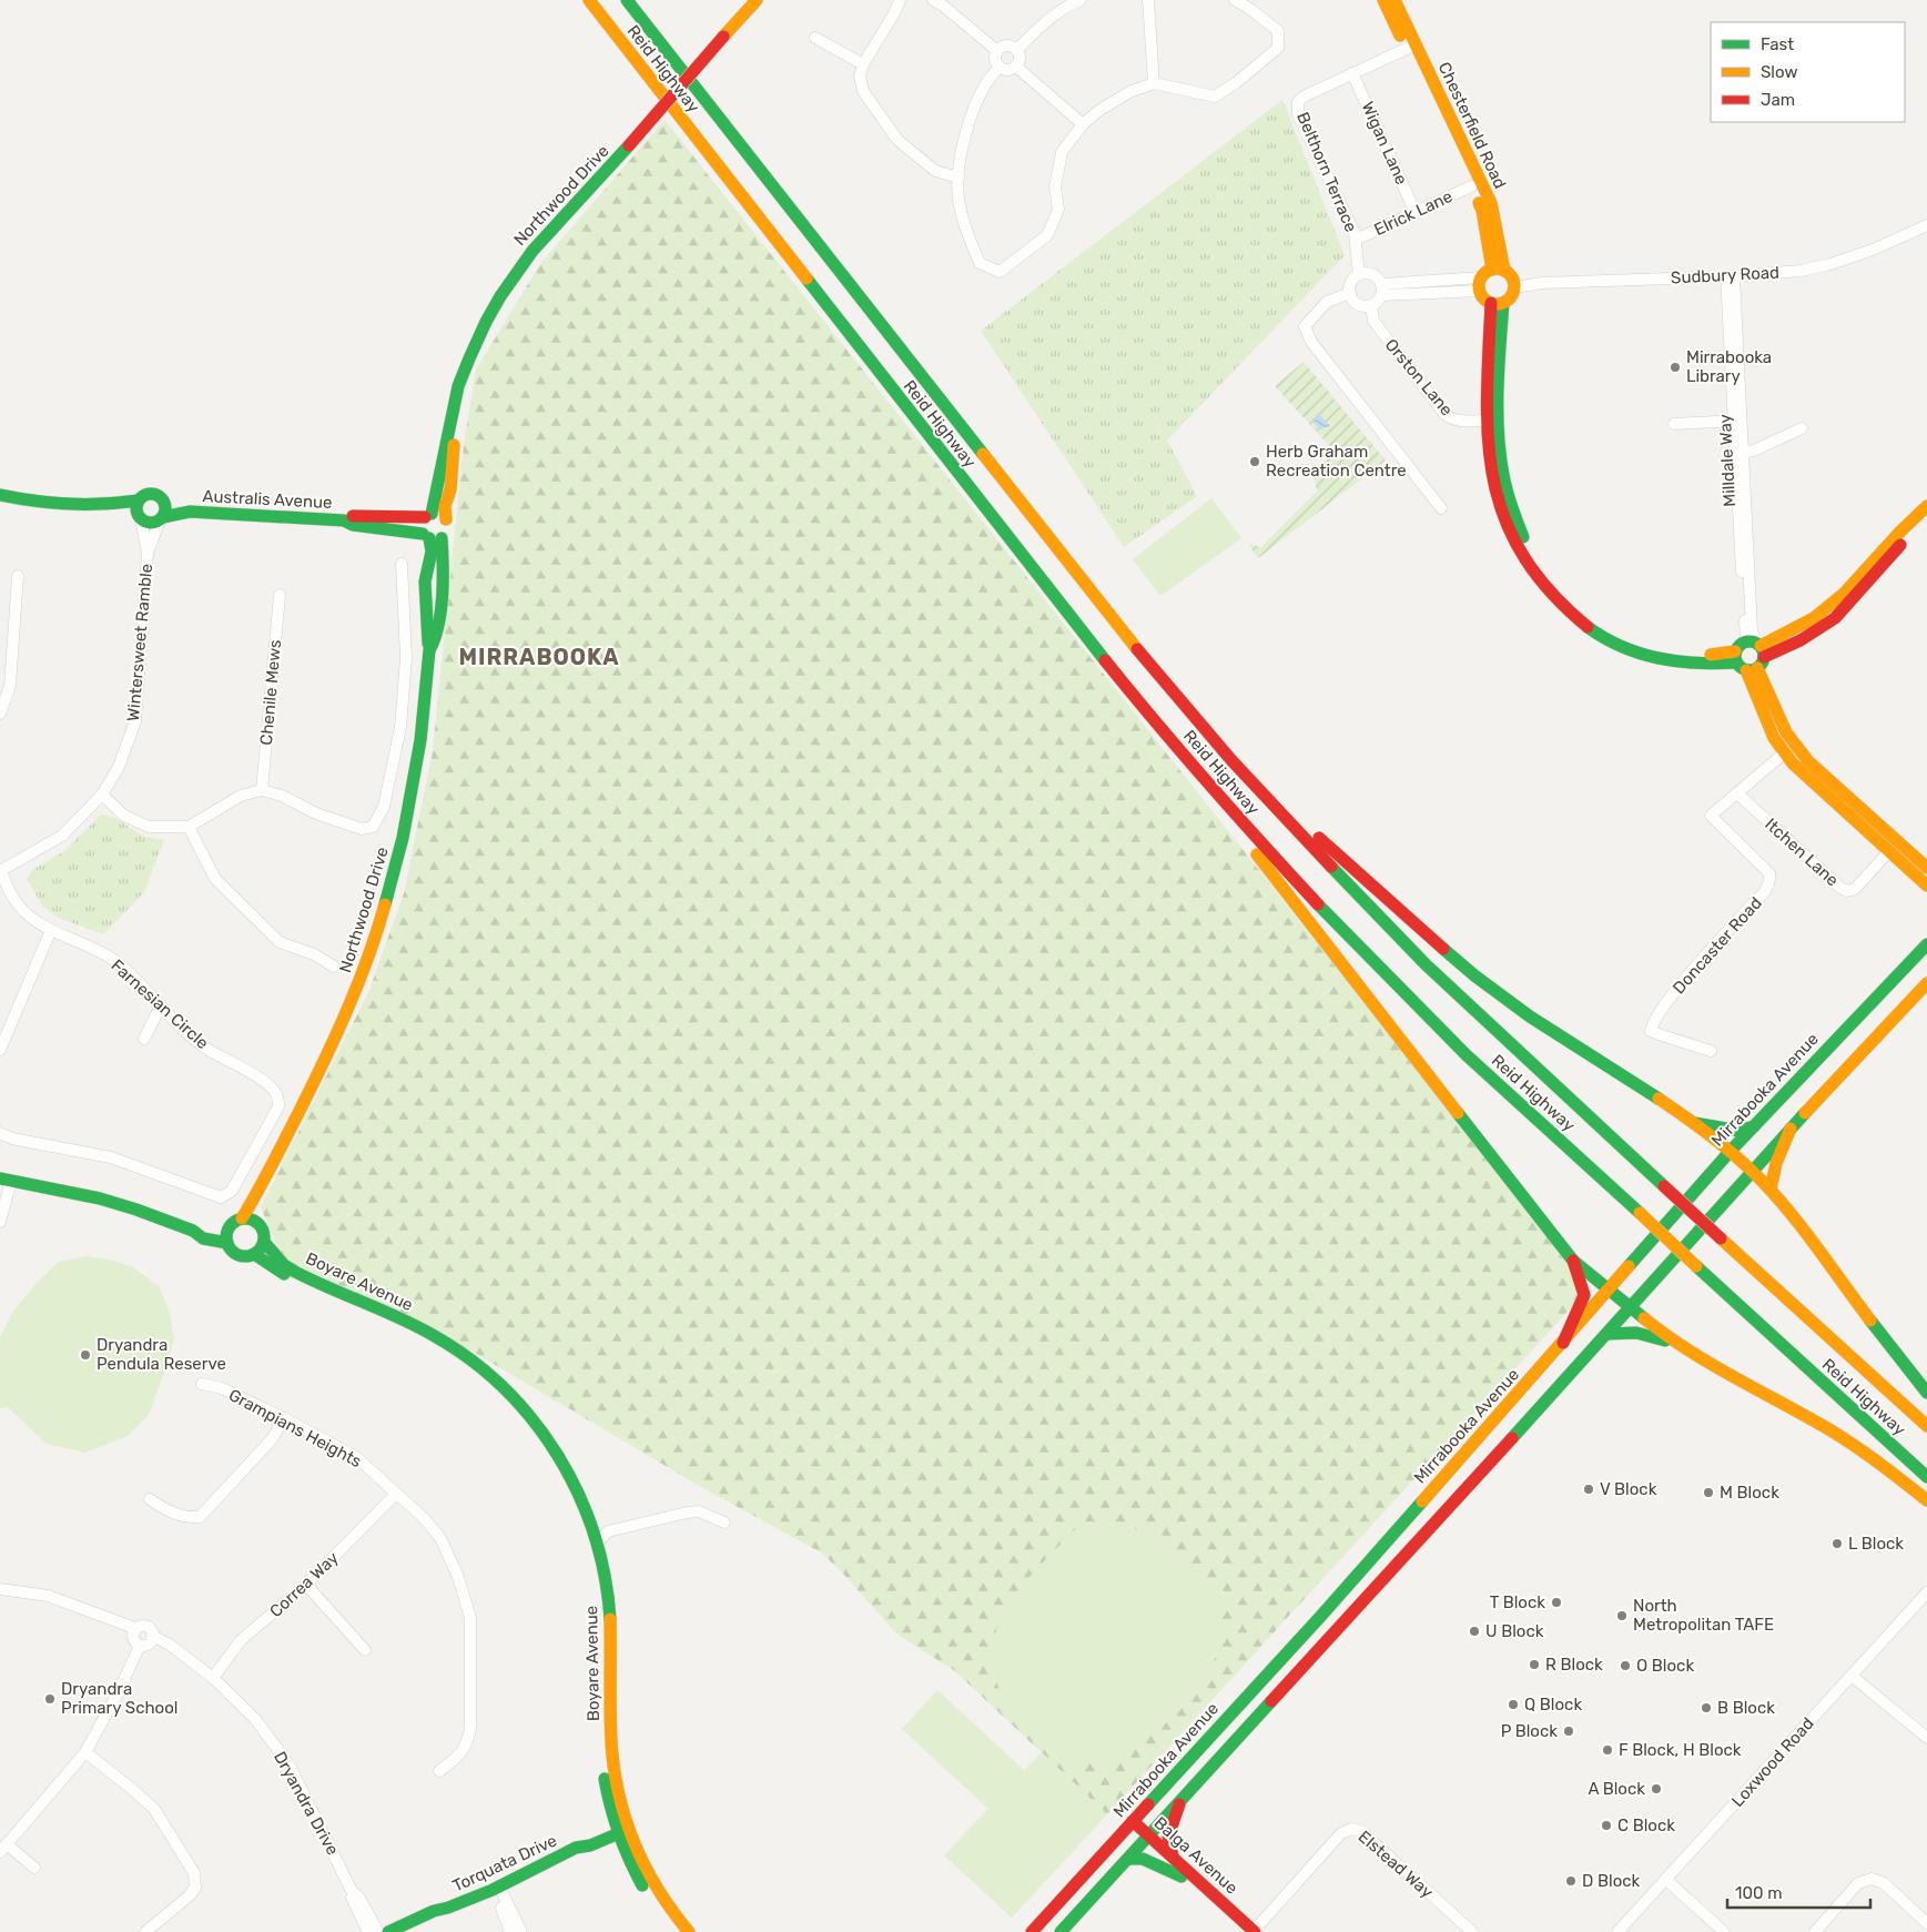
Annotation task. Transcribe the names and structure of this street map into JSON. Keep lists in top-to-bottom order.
{
  "streets": {
    "main road": [
      "Reid Highway",
      "Chesterfield Road",
      "Northwood Drive",
      "Milldale Way",
      "Australis Avenue",
      "Mirrabooka Avenue",
      "Boyare Avenue",
      "Balga Avenue",
      "Torquata Drive"
    ],
    "street": [
      "Wigan Lane",
      "Belthorn Terrace",
      "Elrick Lane",
      "Sudbury Road",
      "Orston Lane",
      "Wintersweet Ramble",
      "Chenile Mews",
      "Itchen Lane",
      "Doncaster Road",
      "Farnesian Circle",
      "Grampians Heights",
      "Correa Way",
      "Loxwood Road",
      "Dryandra Drive",
      "Elstead Way"
    ]
  },
  "crossings": [
    ["Chesterfield Road", "Belthorn Terrace"],
    ["Chesterfield Road", "Elrick Lane"],
    ["Chesterfield Road", "Sudbury Road"],
    ["Wigan Lane", "Belthorn Terrace"],
    ["Wigan Lane", "Elrick Lane"],
    ["Belthorn Terrace", "Elrick Lane"],
    ["Belthorn Terrace", "Orston Lane"],
    ["Northwood Drive", "Australis Avenue"],
    ["Northwood Drive", "Boyare Avenue"],
    ["Sudbury Road", "Milldale Way"],
    ["Milldale Way", "Itchen Lane"],
    ["Milldale Way", "Doncaster Road"],
    ["Australis Avenue", "Wintersweet Ramble"],
    ["Wintersweet Ramble", "Farnesian Circle"],
    ["Itchen Lane", "Doncaster Road"],
    ["Mirrabooka Avenue", "Balga Avenue"],
    ["Boyare Avenue", "Torquata Drive"],
    ["Grampians Heights", "Correa Way"],
    ["Correa Way", "Dryandra Drive"],
    ["Balga Avenue", "Elstead Way"]
  ],
  "districts": ["MIRRABOOKA"],
  "places": [
    "Mirrabooka Library",
    "Herb Graham Recreation Centre",
    "Dryandra Pendula Reserve",
    "V Block",
    "M Block",
    "L Block",
    "T Block",
    "North Metropolitan TAFE",
    "U Block",
    "R Block",
    "O Block",
    "Dryandra Primary School",
    "Q Block",
    "B Block",
    "P Block",
    "F Block, H Block",
    "A Block",
    "C Block",
    "D Block"
  ],
  "legend": ["Fast", "Slow", "Jam"],
  "scale_bar": "100 m"
}
